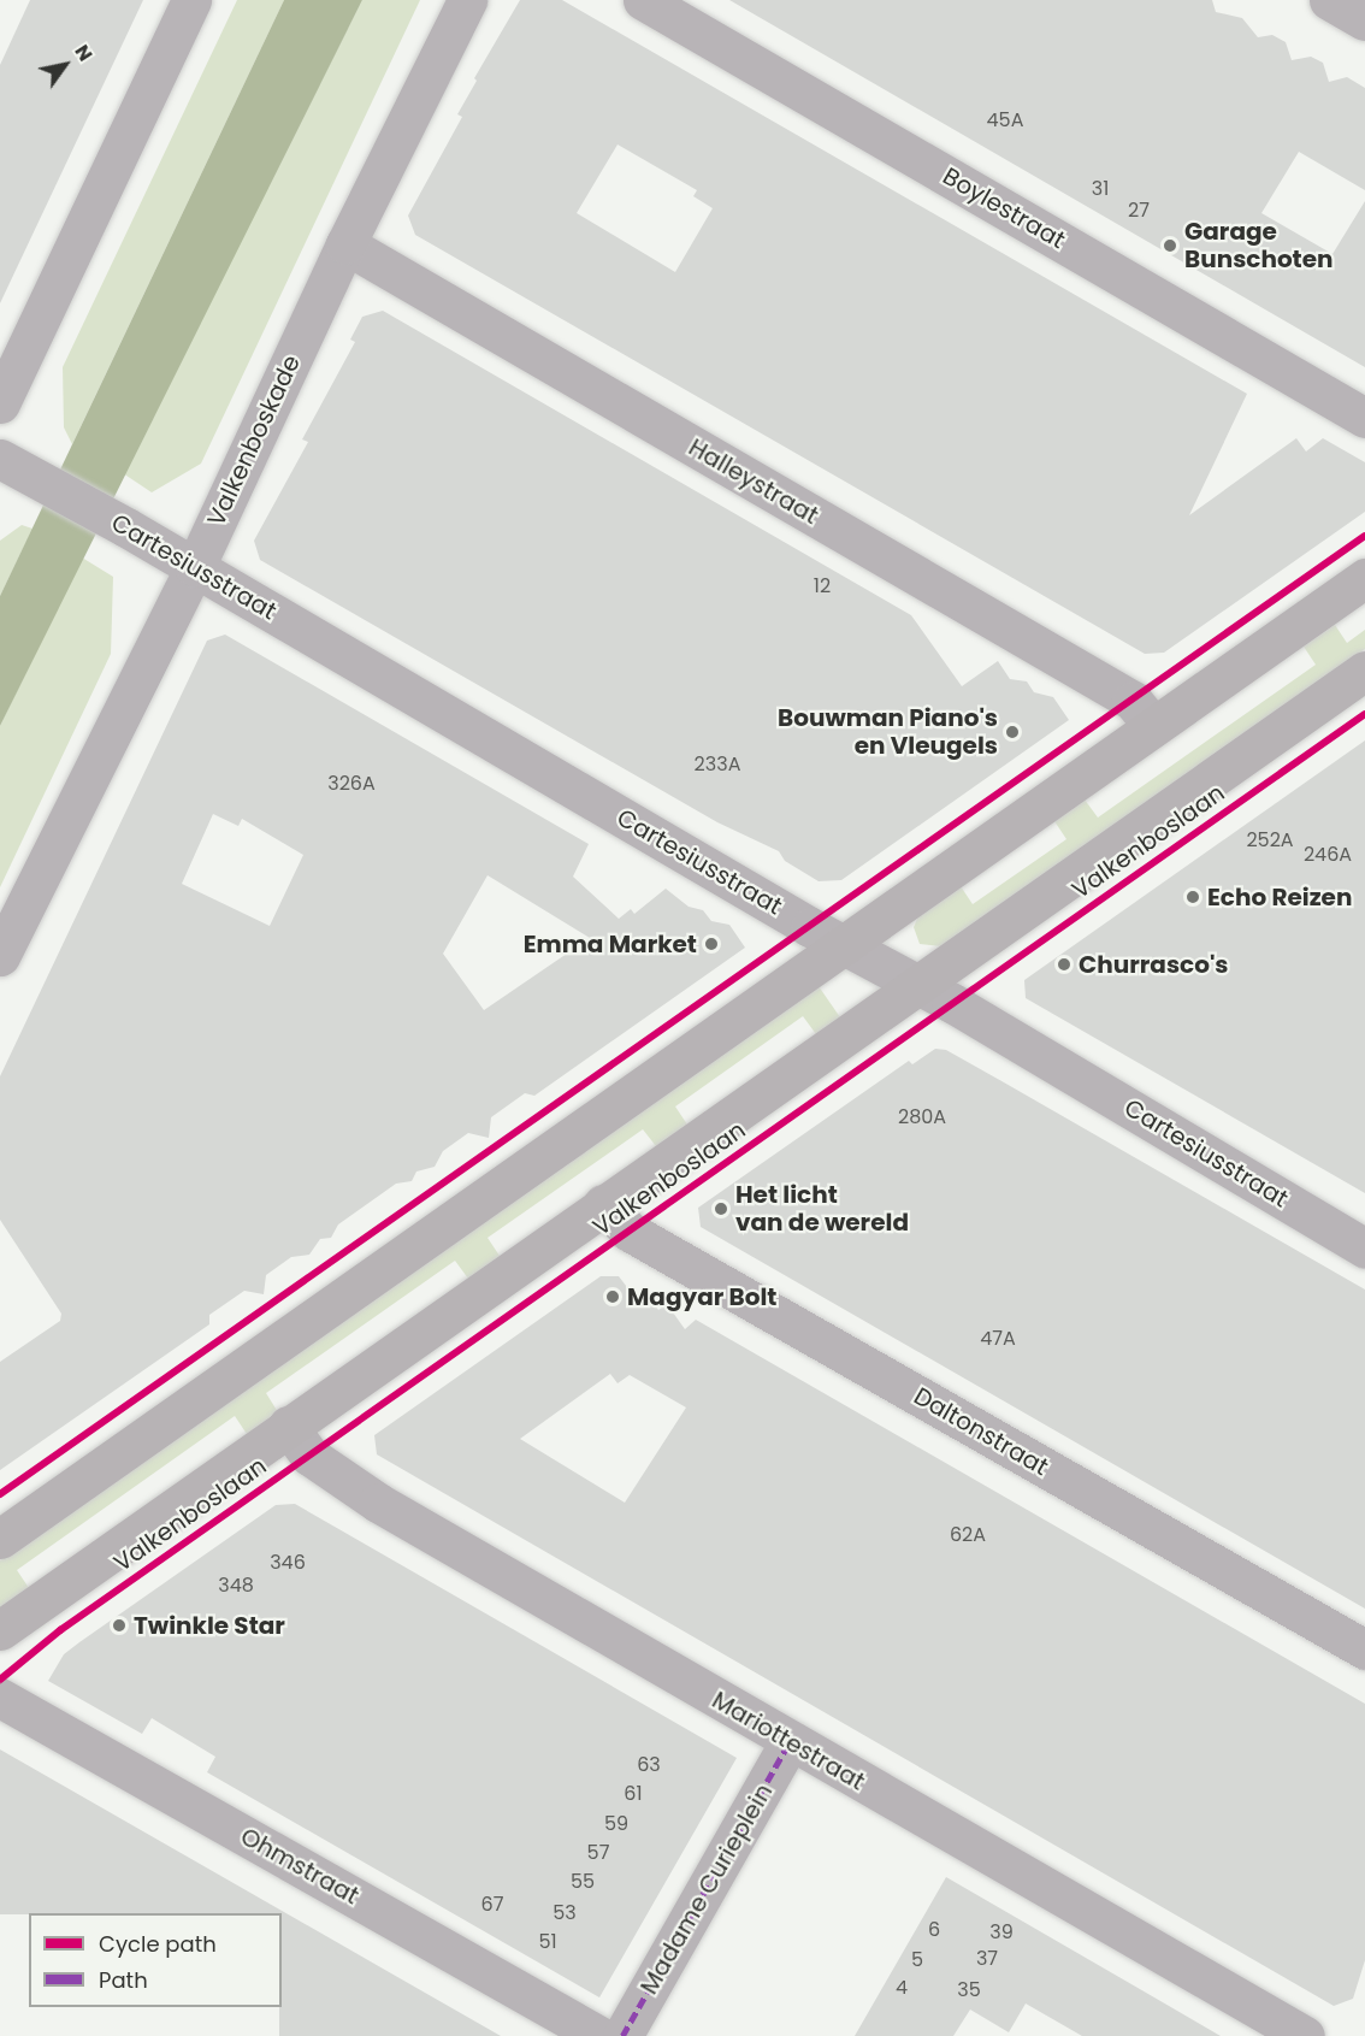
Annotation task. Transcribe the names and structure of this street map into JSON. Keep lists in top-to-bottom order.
{
  "streets": {
    "street": [
      "Boylestraat",
      "Valkenboskade",
      "Halleystraat",
      "Cartesiusstraat",
      "Valkenboslaan",
      "Daltonstraat",
      "Mariottestraat",
      "Ohmstraat",
      "Madame Curieplein"
    ]
  },
  "crossings": [
    ["Valkenboskade", "Halleystraat"],
    ["Valkenboskade", "Cartesiusstraat"],
    ["Cartesiusstraat", "Valkenboslaan"],
    ["Valkenboslaan", "Daltonstraat"],
    ["Valkenboslaan", "Mariottestraat"],
    ["Mariottestraat", "Madame Curieplein"]
  ],
  "places": [
    "Garage Bunschoten",
    "Bouwman Piano's en Vleugels",
    "Echo Reizen",
    "Emma Market",
    "Churrasco's",
    "Het licht van de wereld",
    "Magyar Bolt",
    "Twinkle Star"
  ],
  "house_numbers": [
    "45A",
    "31",
    "27",
    "12",
    "233A",
    "326A",
    "252A",
    "246A",
    "280A",
    "47A",
    "62A",
    "346",
    "348",
    "63",
    "61",
    "59",
    "57",
    "55",
    "67",
    "53",
    "6",
    "39",
    "51",
    "37",
    "5",
    "4",
    "35"
  ],
  "legend": ["Cycle path", "Path"],
  "north": "top right"
}
